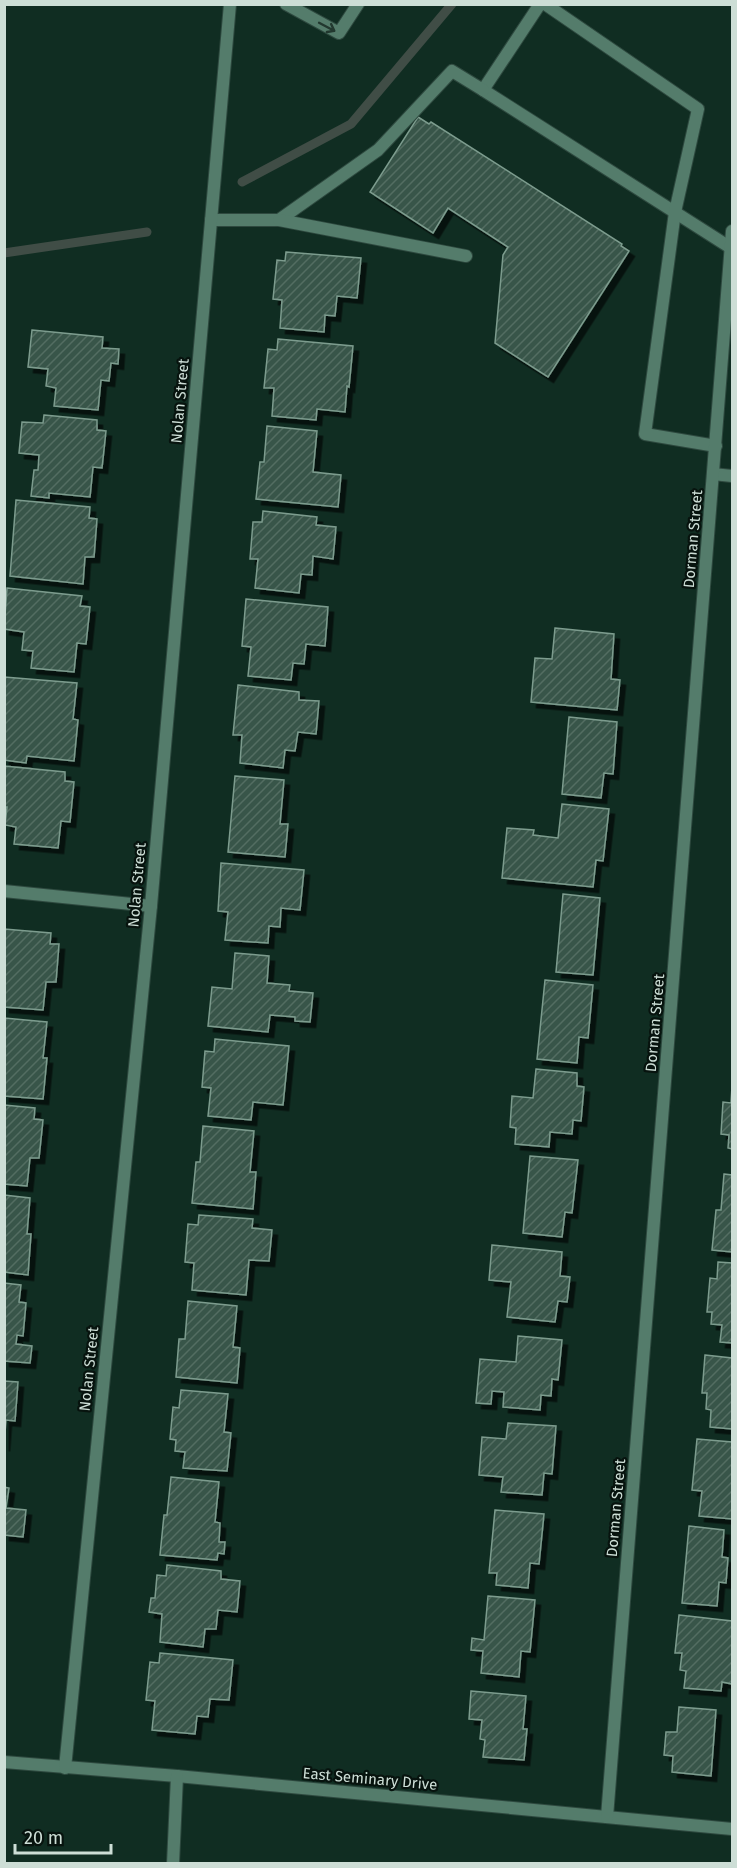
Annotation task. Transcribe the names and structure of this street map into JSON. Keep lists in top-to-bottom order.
{
  "streets": {
    "street": ["Nolan Street", "Dorman Street", "East Seminary Drive"]
  },
  "crossings": [
    ["Nolan Street", "East Seminary Drive"],
    ["Dorman Street", "East Seminary Drive"]
  ],
  "scale_bar": "20 m"
}
